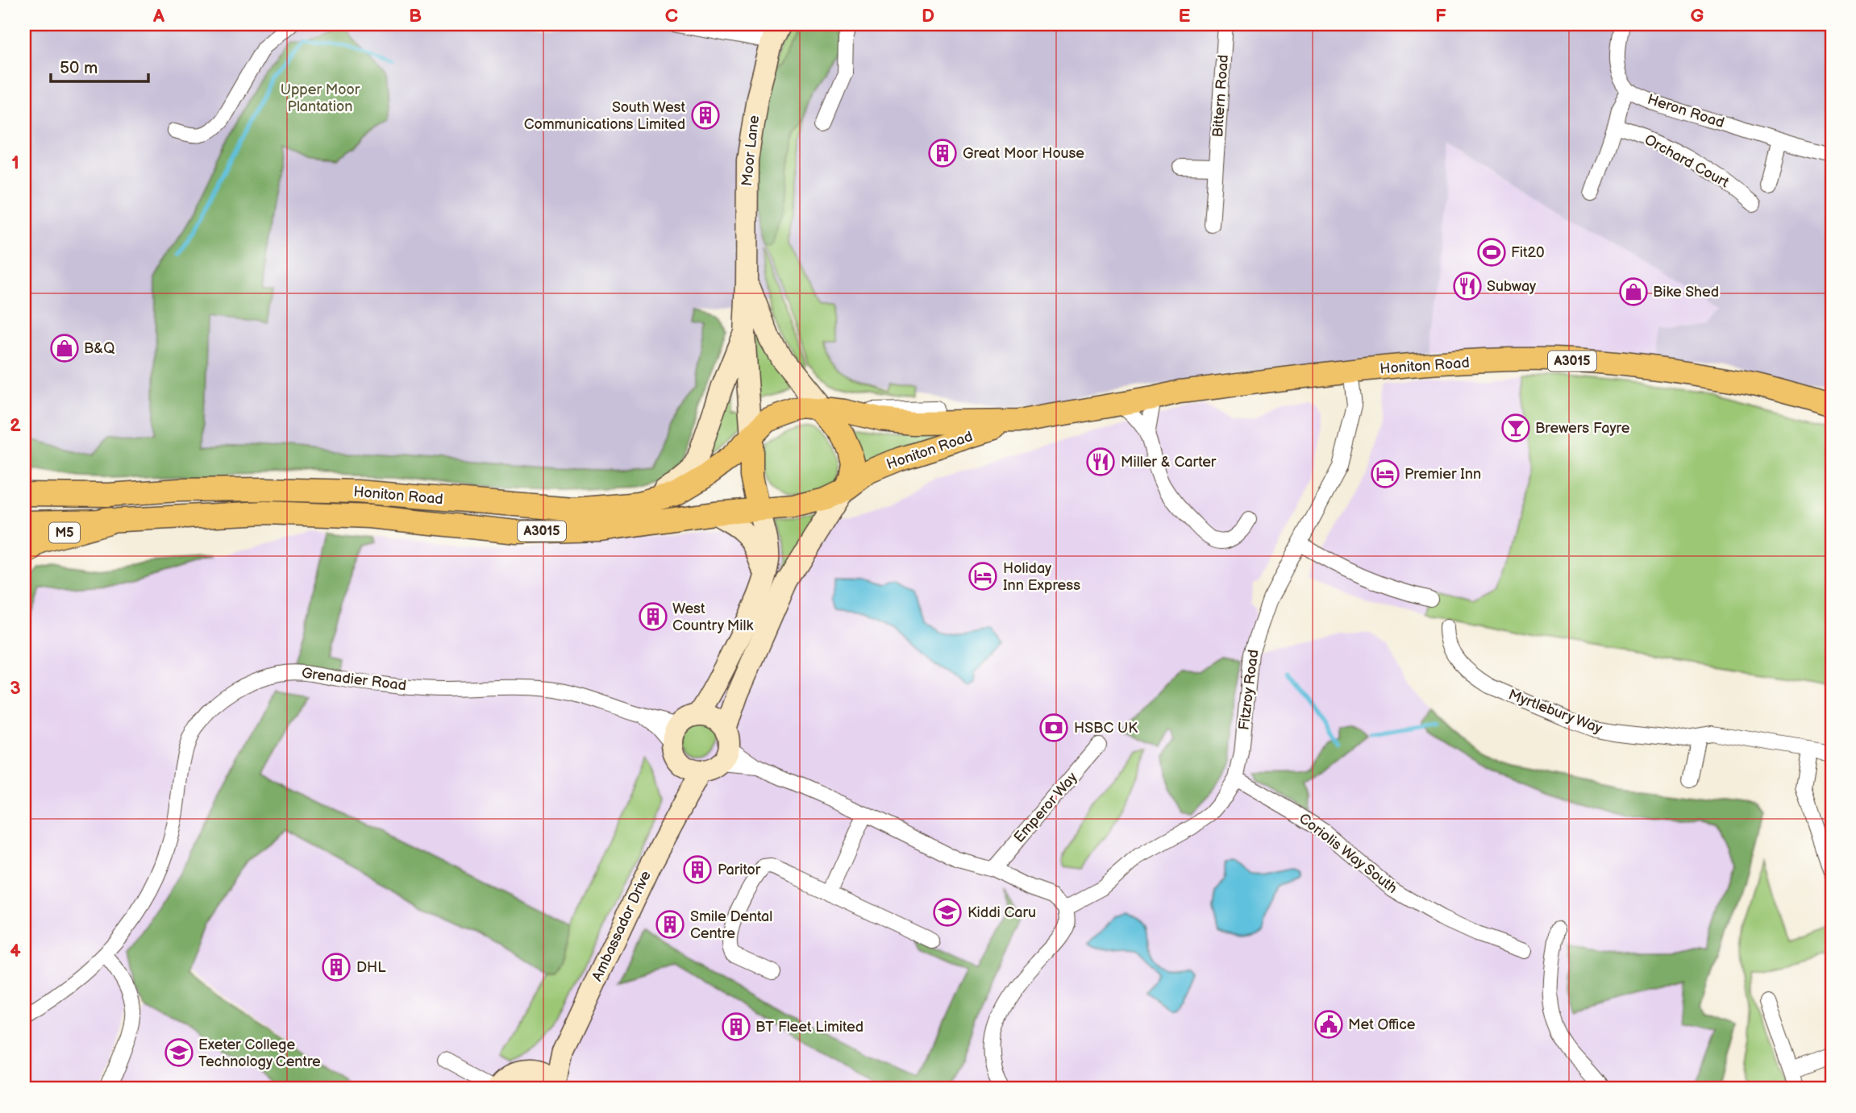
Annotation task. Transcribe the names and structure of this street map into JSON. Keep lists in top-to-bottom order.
{
  "streets": {
    "highway": ["M5"],
    "main road": [
      "Moor Lane",
      "A3015",
      "Honiton Road",
      "Ambassador Drive"
    ],
    "street": [
      "Bittern Road",
      "Heron Road",
      "Orchard Court",
      "Grenadier Road",
      "Fitzroy Road",
      "Myrtlebury Way",
      "Emperor Way",
      "Coriolis Way South"
    ]
  },
  "crossings": [
    ["Moor Lane", "Honiton Road"],
    ["Moor Lane", "Ambassador Drive"],
    ["Honiton Road", "M5"],
    ["Honiton Road", "Fitzroy Road"],
    ["Honiton Road", "Ambassador Drive"],
    ["Fitzroy Road", "Coriolis Way South"]
  ],
  "parks": ["Upper Moor Plantation"],
  "places": {
    "building": [
      "South West Communications Limited",
      "Great Moor House",
      "West Country Milk",
      "Paritor",
      "Smile Dental Centre",
      "DHL",
      "BT Fleet Limited"
    ],
    "sports": ["Fit20"],
    "restaurant": ["Subway", "Miller & Carter"],
    "shop": ["Bike Shed", "B&Q"],
    "bar": ["Brewers Fayre"],
    "hotel": ["Premier Inn", "Holiday Inn Express"],
    "bank": ["HSBC UK"],
    "school or university": ["Kiddi Caru", "Exeter College Technology Centre"],
    "public building": ["Met Office"]
  },
  "scale_bar": "50 m",
  "grid": {
    "columns": [
      "A",
      "B",
      "C",
      "D",
      "E",
      "F",
      "G"
    ],
    "rows": [
      "1",
      "2",
      "3",
      "4"
    ]
  }
}
